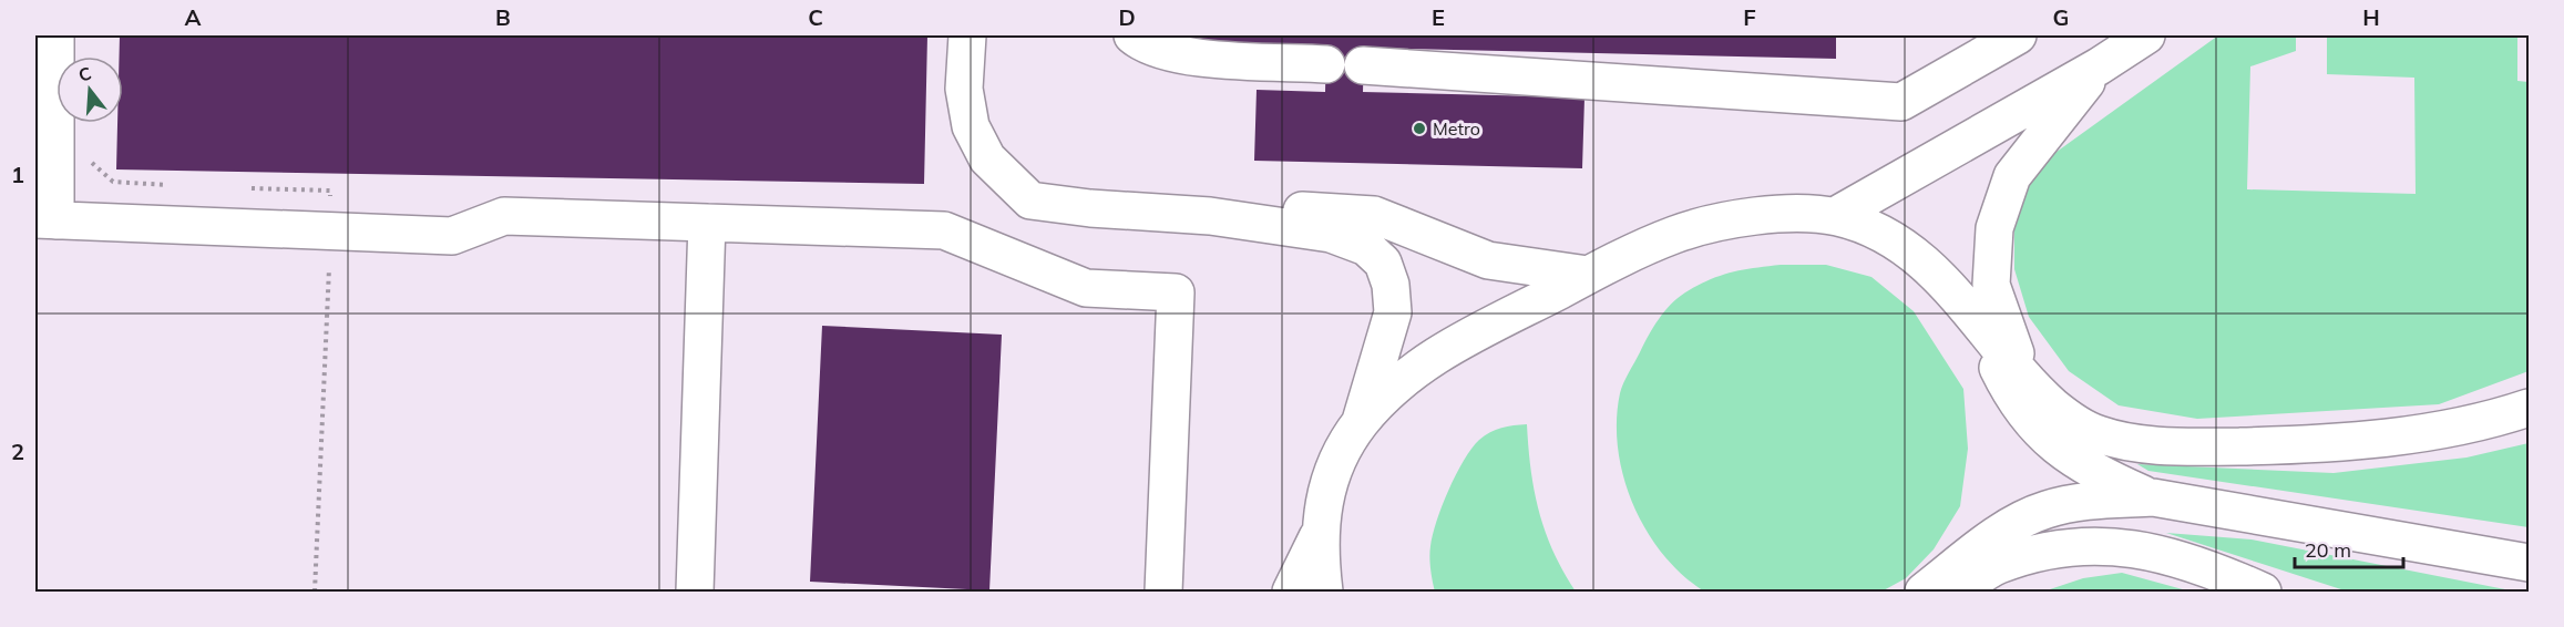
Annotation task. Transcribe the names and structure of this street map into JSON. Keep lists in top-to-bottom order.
{
  "places": ["Metro"],
  "scale_bar": "20 m",
  "north": "top",
  "grid": {
    "columns": [
      "A",
      "B",
      "C",
      "D",
      "E",
      "F",
      "G",
      "H"
    ],
    "rows": ["1", "2"]
  }
}
